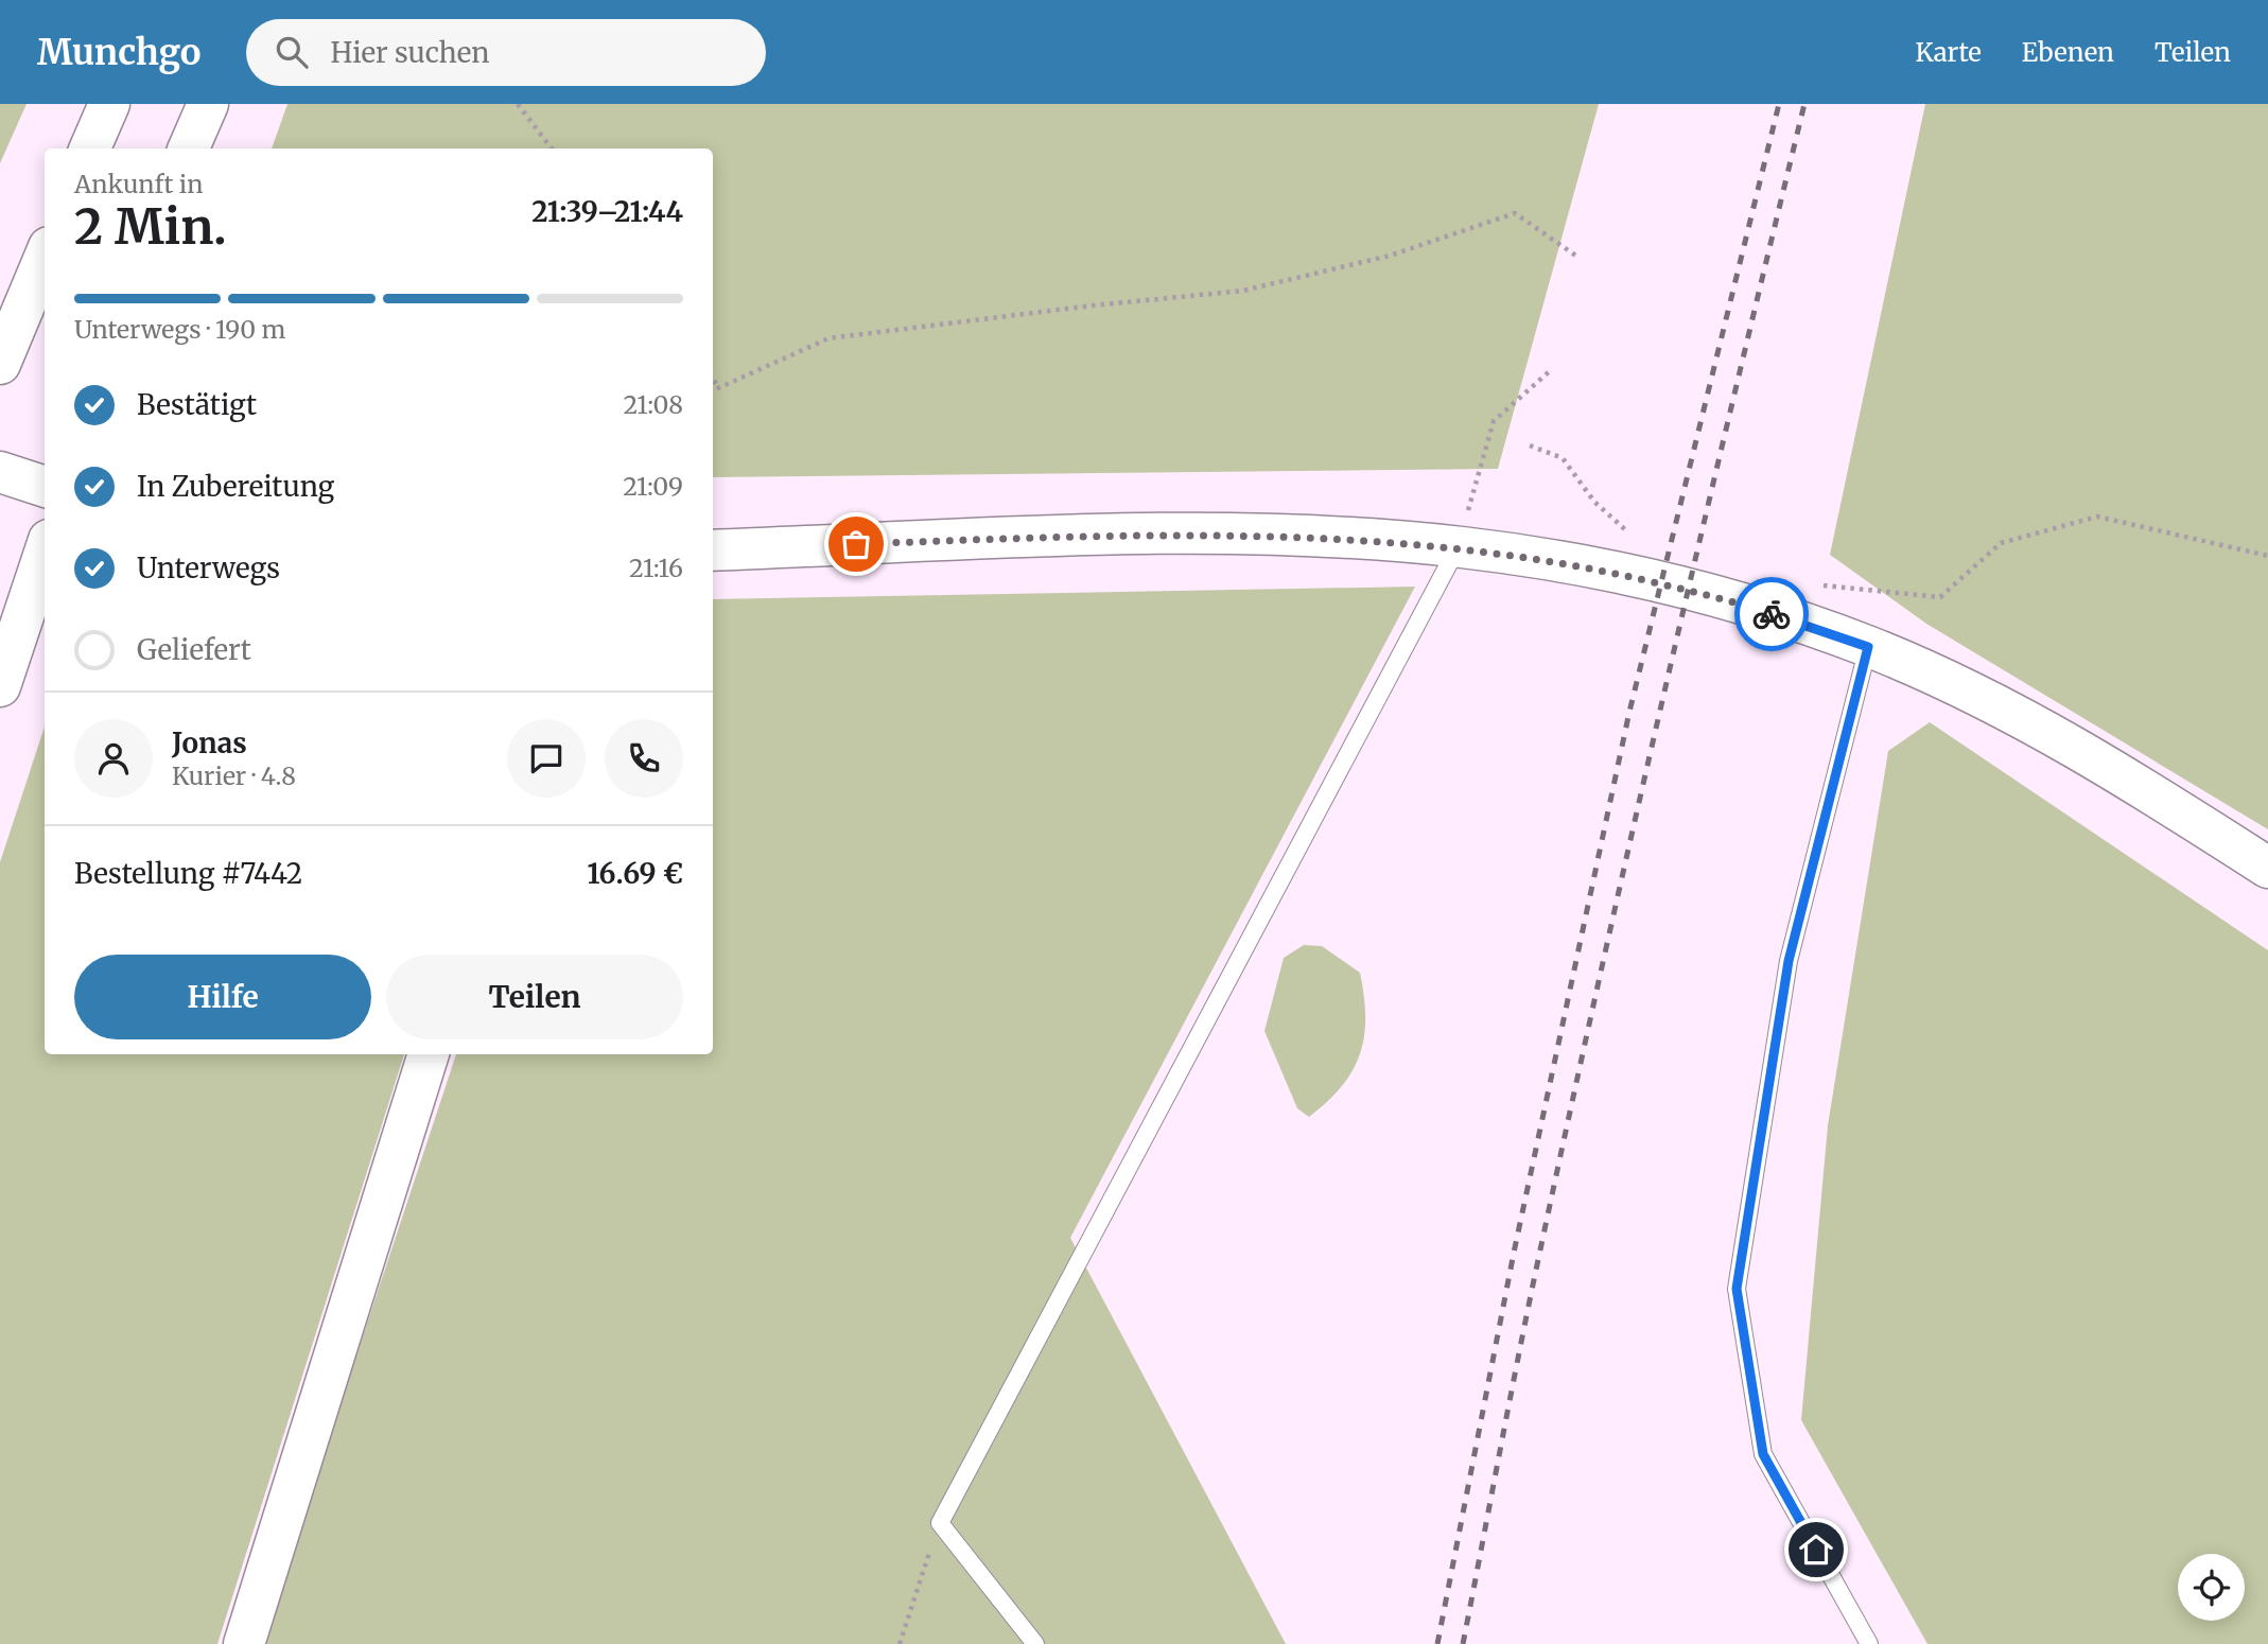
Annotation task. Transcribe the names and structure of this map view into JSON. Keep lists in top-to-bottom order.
{
  "page": {
    "header": "Munchgo",
    "search": "Hier suchen",
    "nav": ["Karte", "Ebenen", "Teilen"],
    "heading": ["2 Min.", "Ankunft in", "21:39–21:44"],
    "panel": [
      "Jonas",
      "Kurier · 4.8",
      "Bestellung #7442",
      "16.69 €"
    ],
    "bar": "Unterwegs · 190 m",
    "list": [
      ["Bestätigt", "21:08"],
      ["In Zubereitung", "21:09"],
      ["Unterwegs", "21:16"],
      "Geliefert"
    ],
    "buttons": ["Hilfe", "Teilen"]
  }
}
